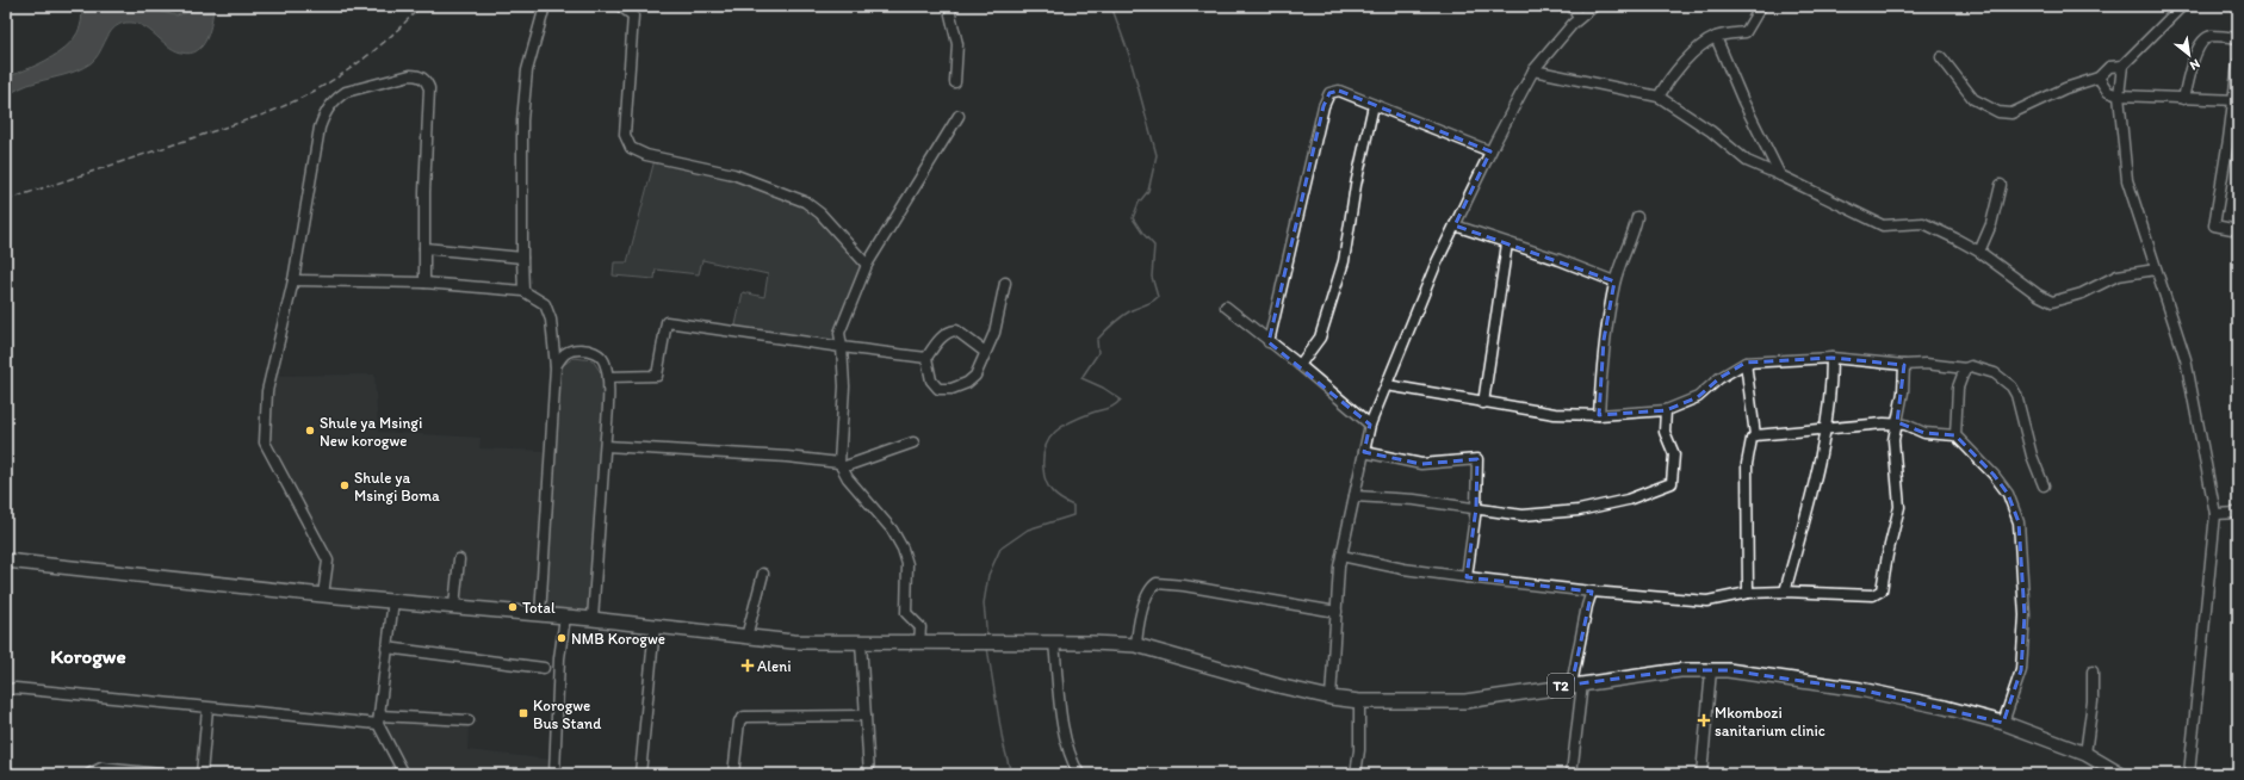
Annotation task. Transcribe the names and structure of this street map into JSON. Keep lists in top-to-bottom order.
{
  "streets": {
    "highway": ["T2"]
  },
  "districts": ["Korogwe"],
  "places": {
    "other": [
      "Shule ya Msingi New korogwe",
      "Shule ya Msingi Boma",
      "Total",
      "NMB Korogwe"
    ],
    "health": ["Aleni", "Mkombozi sanitarium clinic"],
    "transit": ["Korogwe Bus Stand"]
  },
  "north": "bottom right"
}
